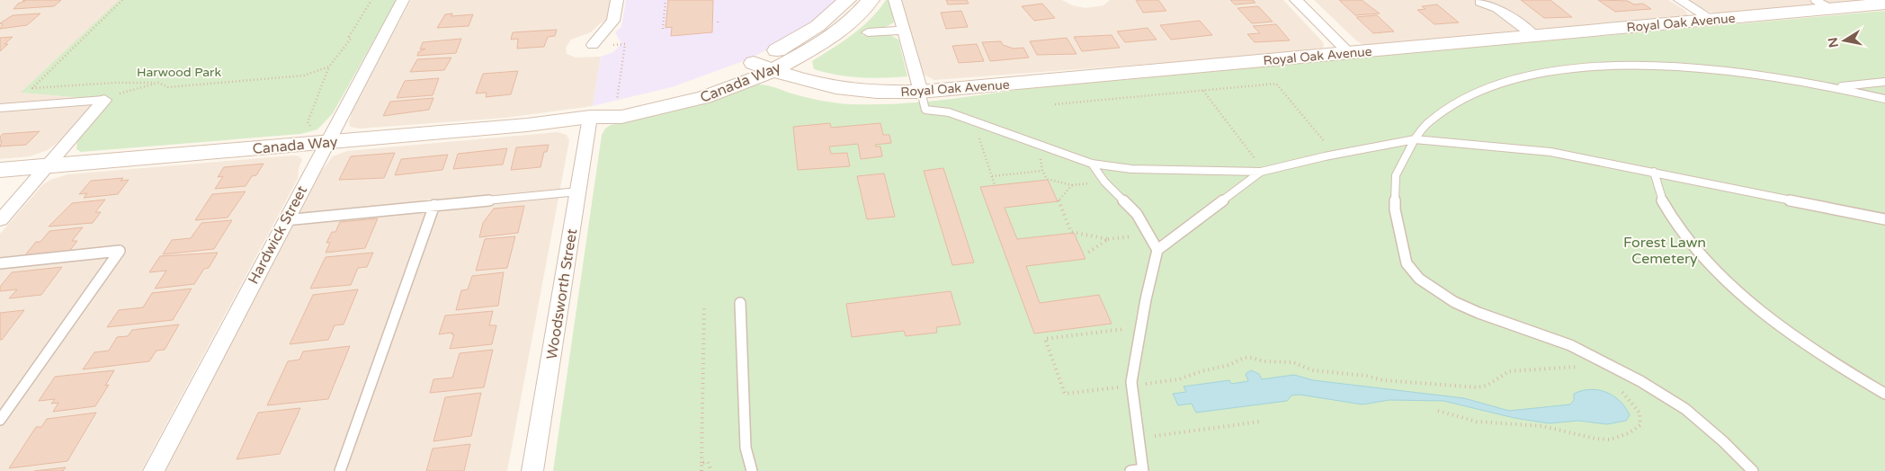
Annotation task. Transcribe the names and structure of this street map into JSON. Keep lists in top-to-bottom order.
{
  "streets": {
    "street": [
      "Royal Oak Avenue",
      "Canada Way",
      "Hardwick Street",
      "Woodsworth Street"
    ]
  },
  "crossings": [
    ["Royal Oak Avenue", "Canada Way"],
    ["Canada Way", "Hardwick Street"],
    ["Canada Way", "Woodsworth Street"]
  ],
  "parks": ["Harwood Park", "Forest Lawn Cemetery"],
  "north": "left"
}
